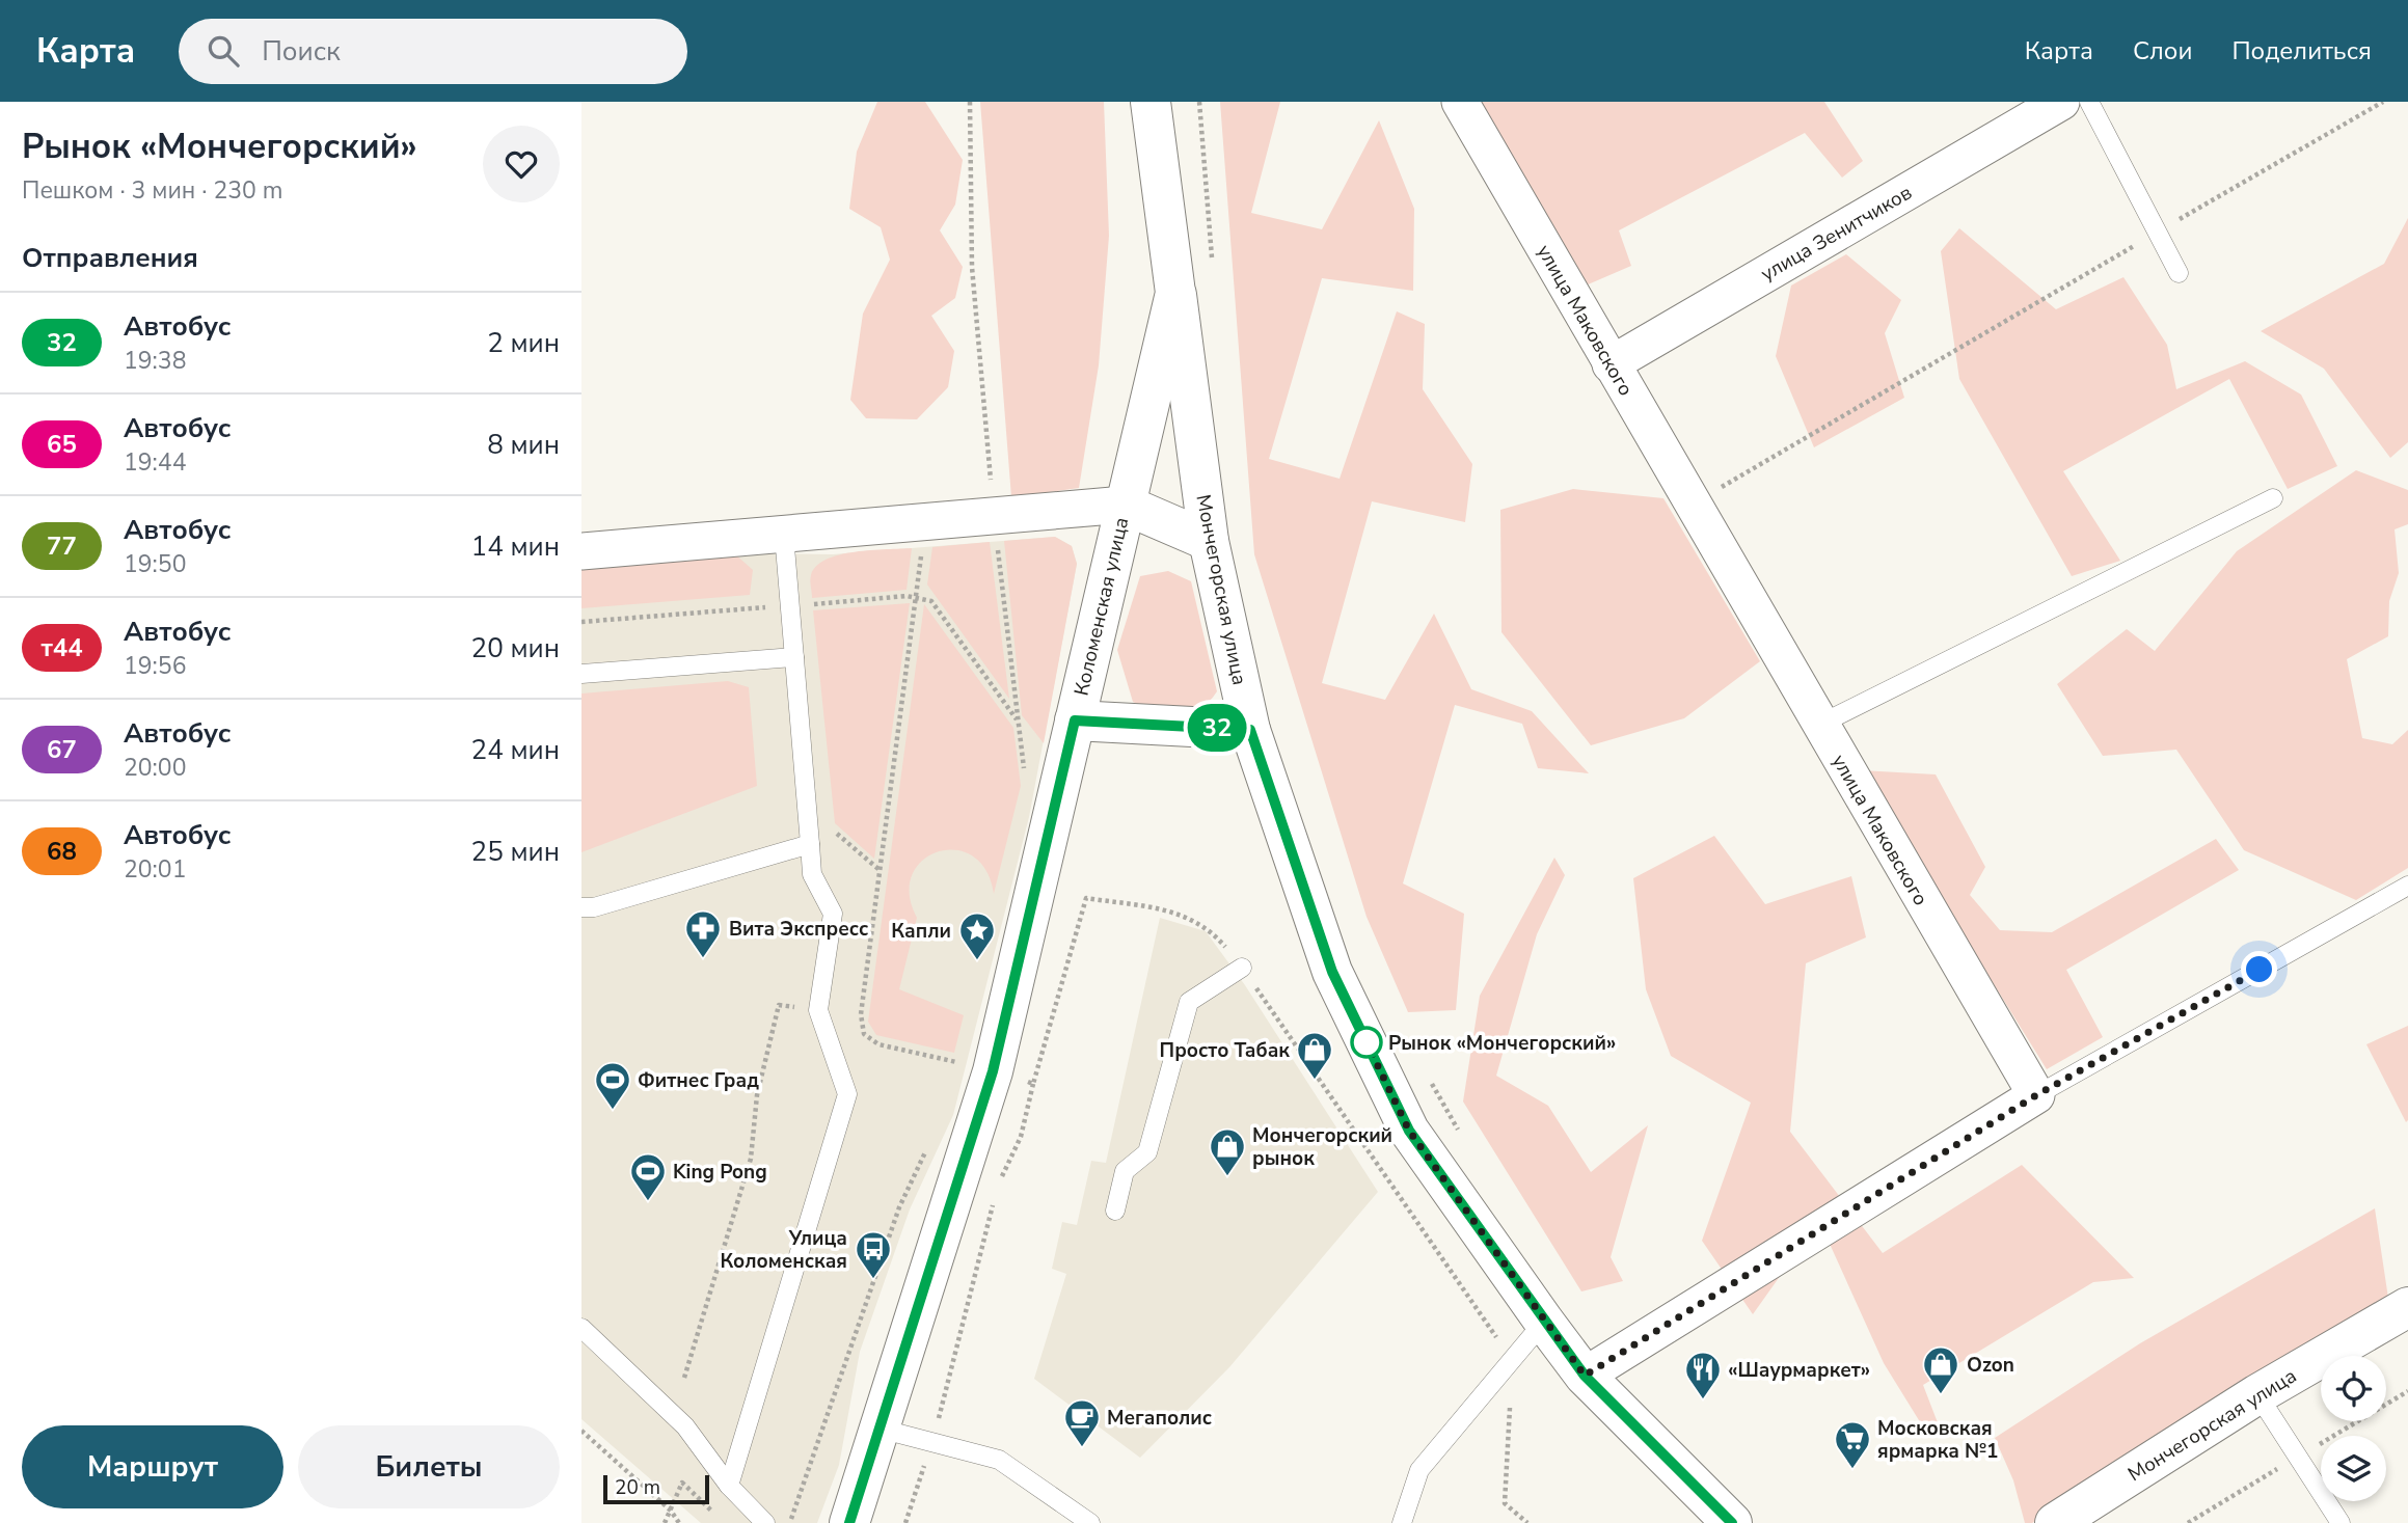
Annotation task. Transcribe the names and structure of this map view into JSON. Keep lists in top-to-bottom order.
{
  "streets": {
    "street": [
      "улица Зенитчиков",
      "улица Маковского",
      "Мончегорская улица",
      "Коломенская улица"
    ]
  },
  "crossings": [
    ["улица Зенитчиков", "улица Маковского"],
    ["Мончегорская улица", "Коломенская улица"]
  ],
  "places": {
    "pharmacy": ["Вита Экспресс"],
    "place": ["Капли"],
    "other": ["Рынок «Мончегорский»"],
    "shop": ["Просто Табак", "Мончегорский рынок", "Ozon"],
    "sports": ["Фитнес Град", "King Pong"],
    "bus stop": ["Улица Коломенская"],
    "restaurant": ["«Шаурмаркет»"],
    "cafe": ["Мегаполис"],
    "supermarket": ["Московская ярмарка №1"]
  },
  "lines": ["bus line 32"],
  "scale_bar": "20 m",
  "page": {
    "header": "Карта",
    "search": "Поиск",
    "nav": ["Карта", "Слои", "Поделиться"],
    "heading": [
      ["Рынок «Мончегорский»", "Пешком · 3 мин · 230 m"],
      "Отправления"
    ],
    "on_map": "32",
    "list": [
      {
        "mark": "32",
        "name": "Автобус",
        "note": "19:38",
        "value": "2 мин"
      },
      {
        "mark": "65",
        "name": "Автобус",
        "note": "19:44",
        "value": "8 мин"
      },
      {
        "mark": "77",
        "name": "Автобус",
        "note": "19:50",
        "value": "14 мин"
      },
      {
        "mark": "т44",
        "name": "Автобус",
        "note": "19:56",
        "value": "20 мин"
      },
      {
        "mark": "67",
        "name": "Автобус",
        "note": "20:00",
        "value": "24 мин"
      },
      {
        "mark": "68",
        "name": "Автобус",
        "note": "20:01",
        "value": "25 мин"
      }
    ],
    "buttons": ["Маршрут", "Билеты"],
    "scale": "20 m"
  }
}
